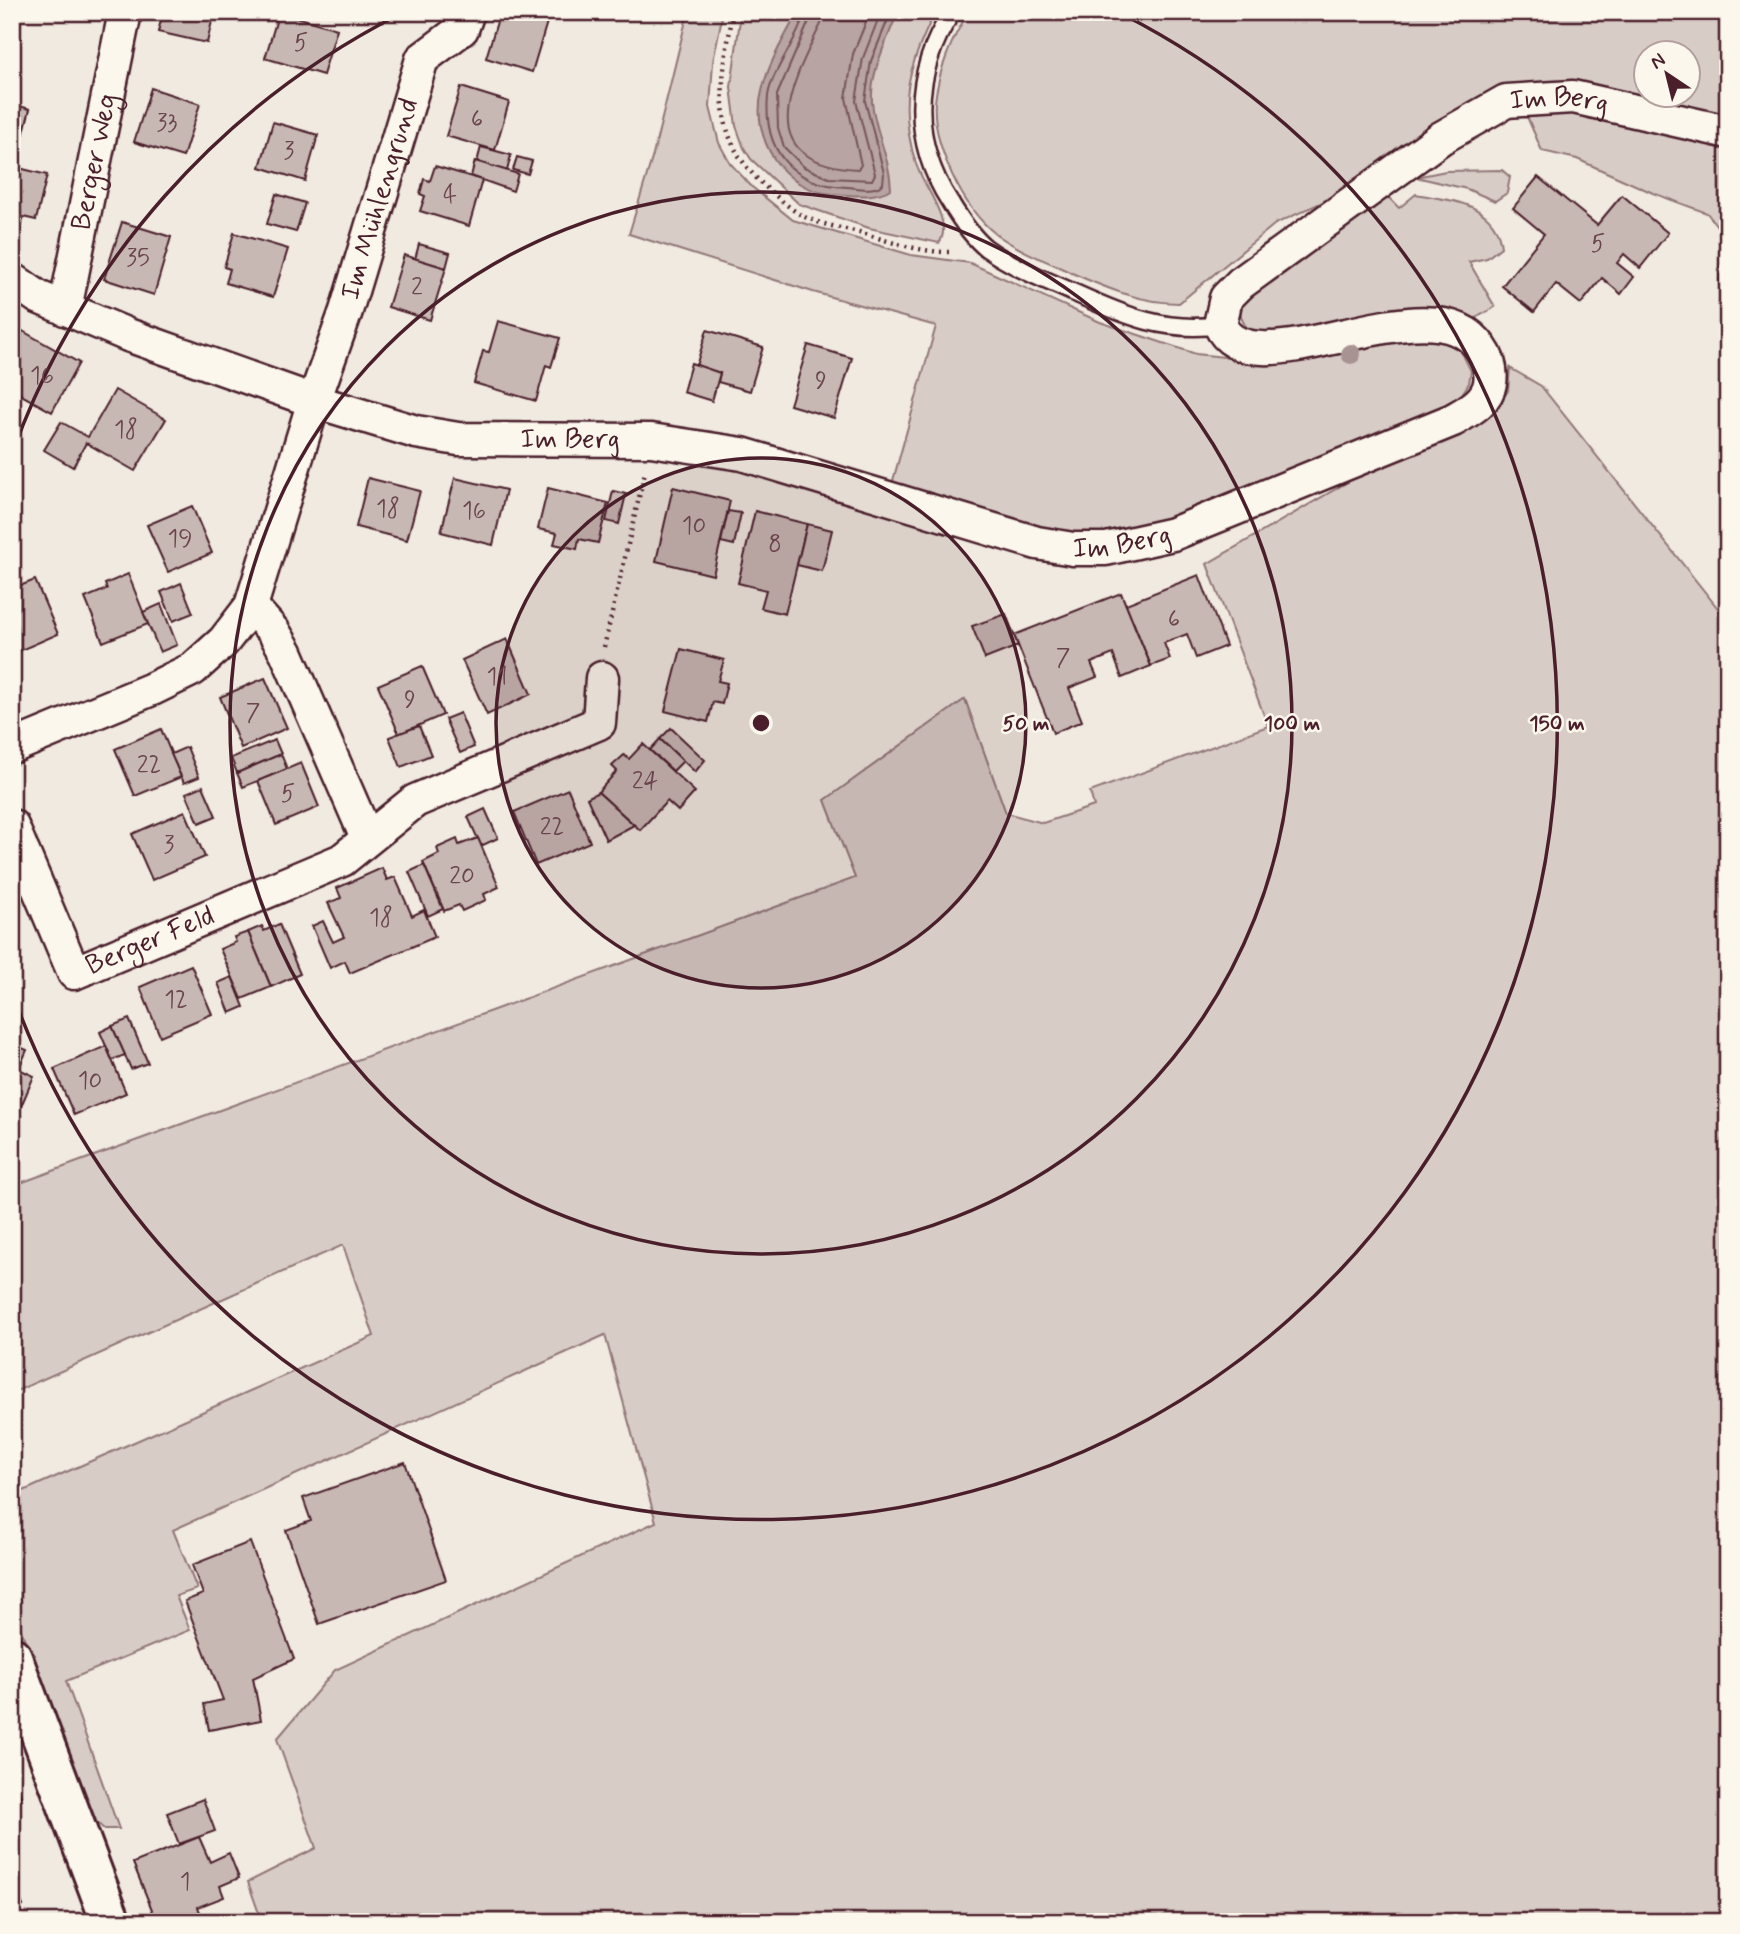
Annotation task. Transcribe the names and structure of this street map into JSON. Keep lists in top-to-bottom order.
{
  "streets": {
    "street": [
      "Im Berg",
      "Berger Weg",
      "Im Mühlengrund",
      "Berger Feld"
    ]
  },
  "crossings": [
    ["Im Berg", "Im Mühlengrund"]
  ],
  "house_numbers": [
    "5",
    "6",
    "33",
    "3",
    "4",
    "5",
    "35",
    "2",
    "16",
    "9",
    "18",
    "18",
    "16",
    "10",
    "19",
    "8",
    "6",
    "7",
    "11",
    "9",
    "7",
    "22",
    "24",
    "5",
    "22",
    "3",
    "20",
    "18",
    "12",
    "10",
    "1"
  ],
  "north": "top left",
  "rings": ["50 m", "100 m", "150 m"]
}
